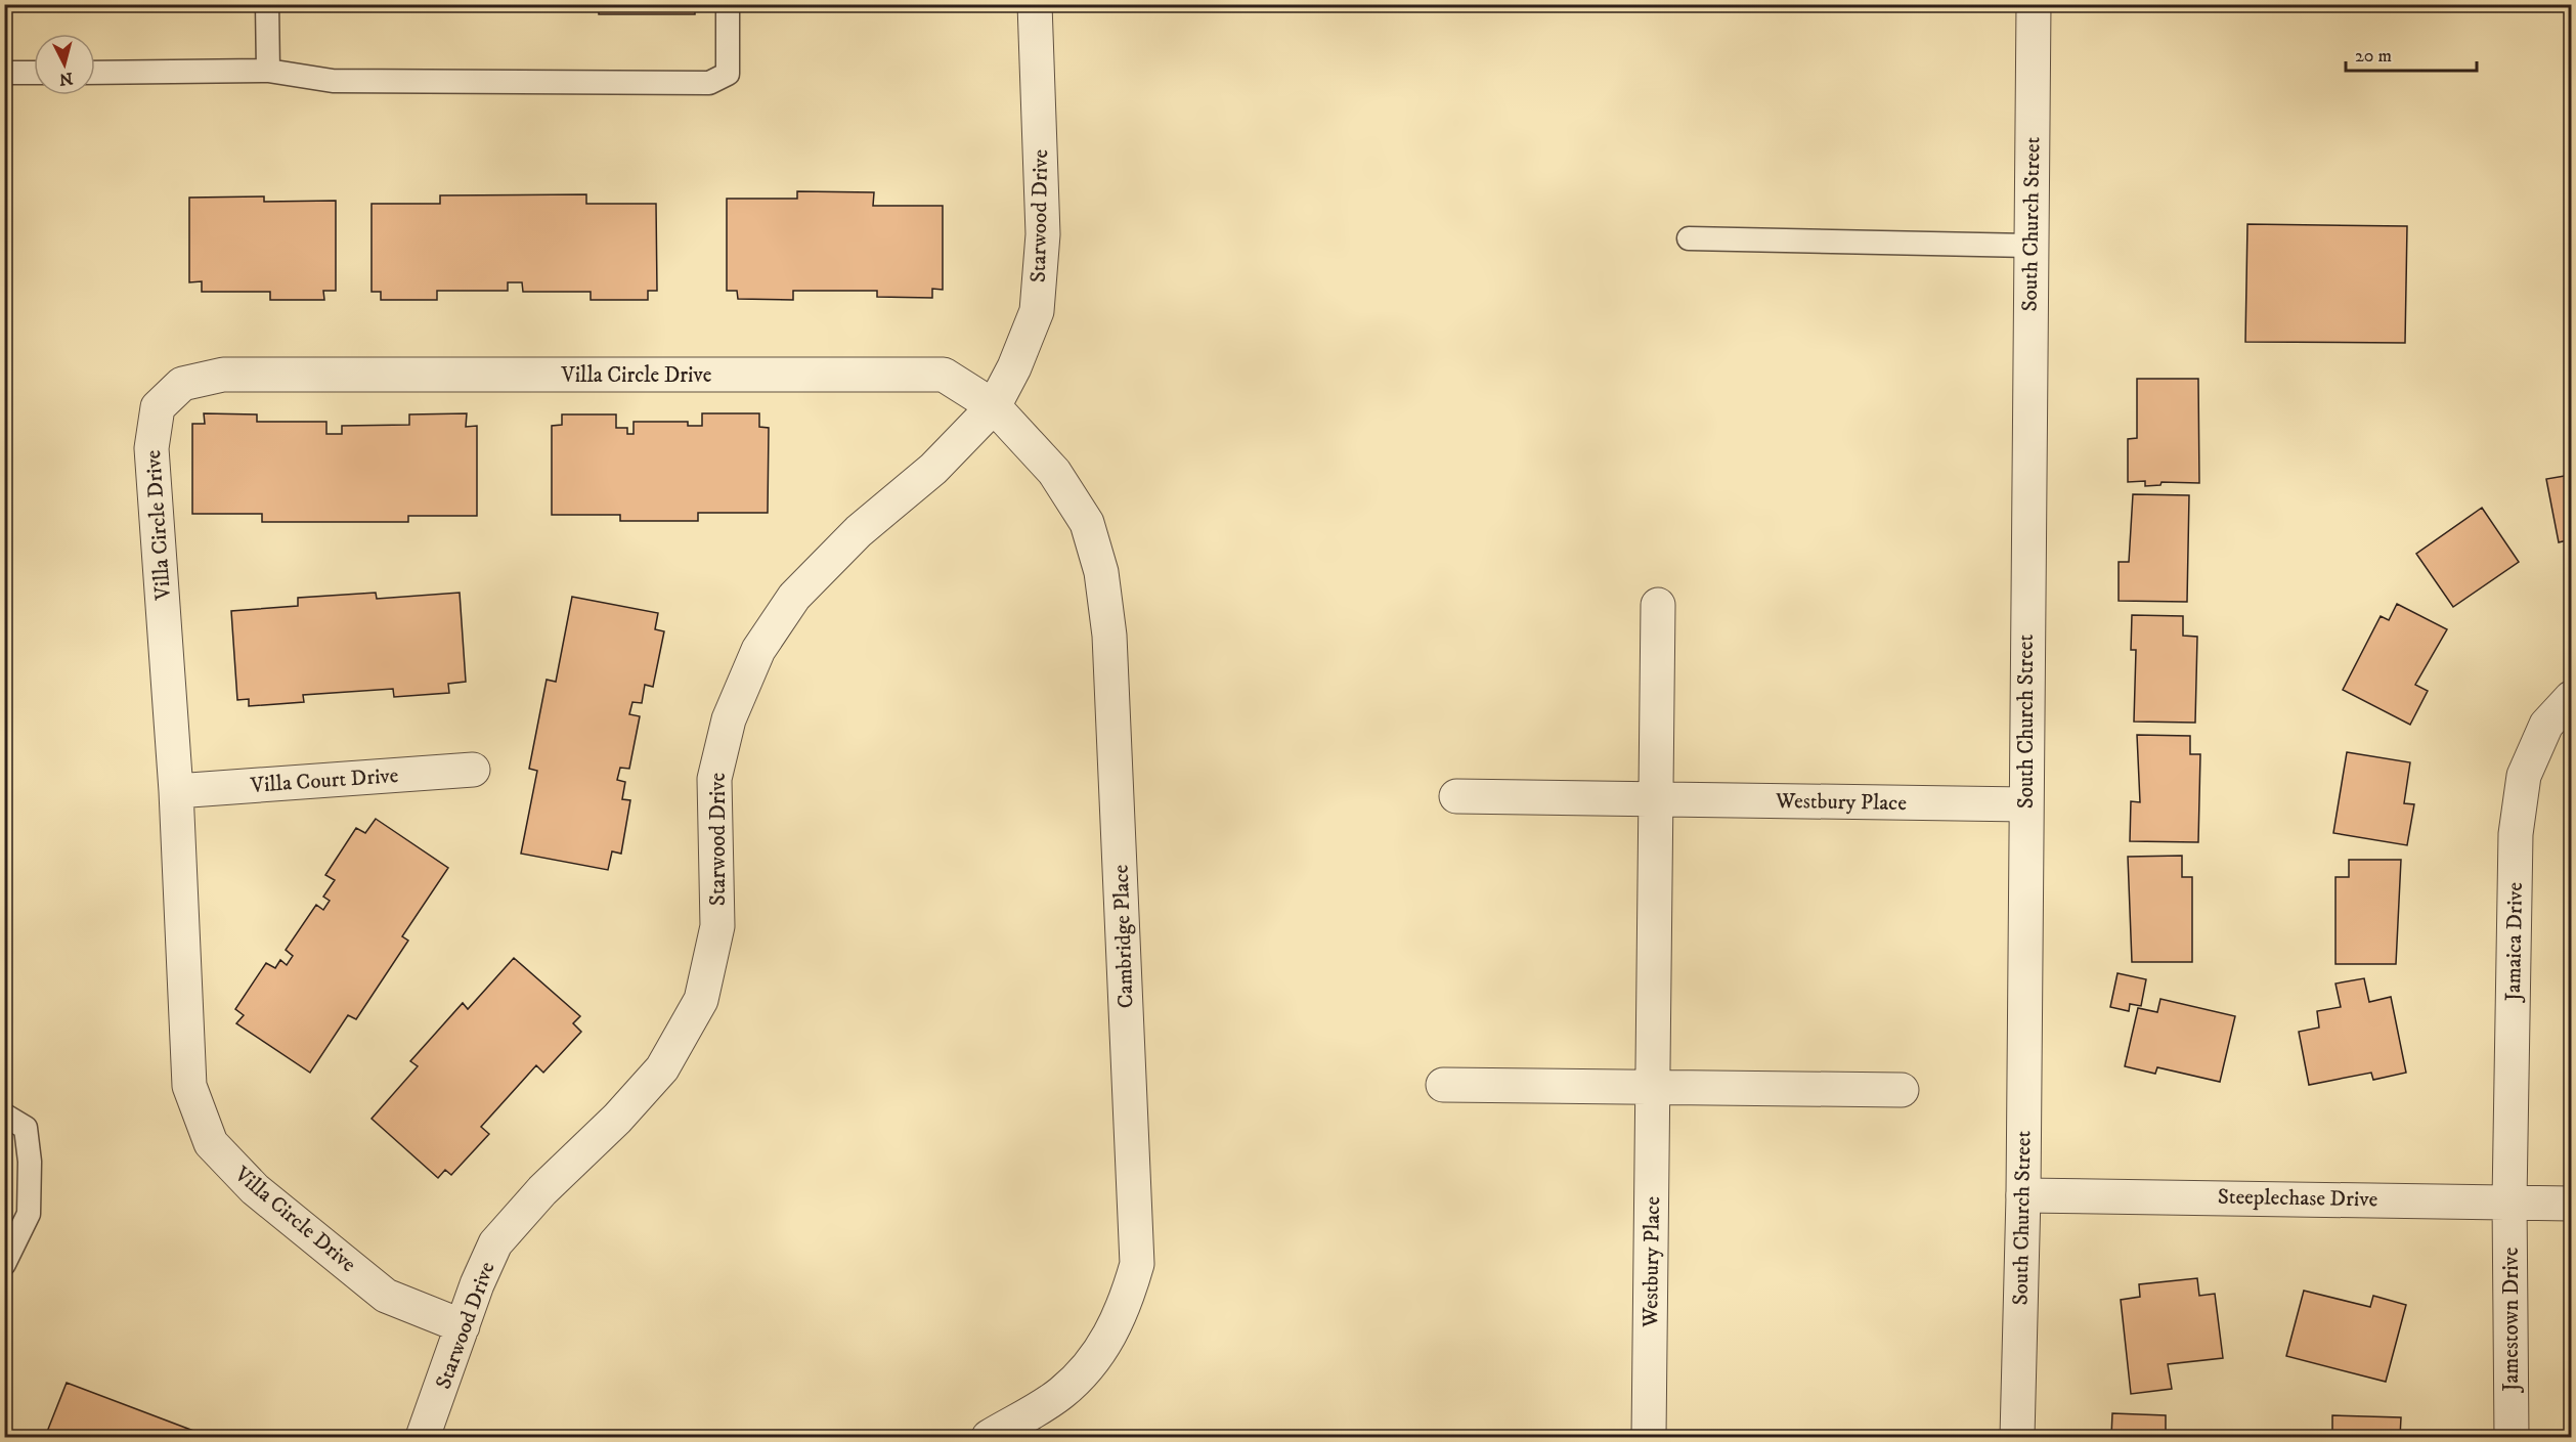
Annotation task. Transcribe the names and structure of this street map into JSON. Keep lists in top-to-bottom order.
{
  "streets": {
    "street": [
      "Starwood Drive",
      "South Church Street",
      "Villa Circle Drive",
      "Villa Court Drive",
      "Westbury Place",
      "Cambridge Place",
      "Jamaica Drive",
      "Steeplechase Drive",
      "Jamestown Drive"
    ]
  },
  "crossings": [
    ["Starwood Drive", "Villa Circle Drive"],
    ["Starwood Drive", "Cambridge Place"],
    ["South Church Street", "Westbury Place"],
    ["South Church Street", "Steeplechase Drive"],
    ["Villa Circle Drive", "Villa Court Drive"],
    ["Villa Circle Drive", "Cambridge Place"],
    ["Jamaica Drive", "Steeplechase Drive"],
    ["Jamaica Drive", "Jamestown Drive"],
    ["Steeplechase Drive", "Jamestown Drive"]
  ],
  "scale_bar": "20 m",
  "north": "bottom"
}
